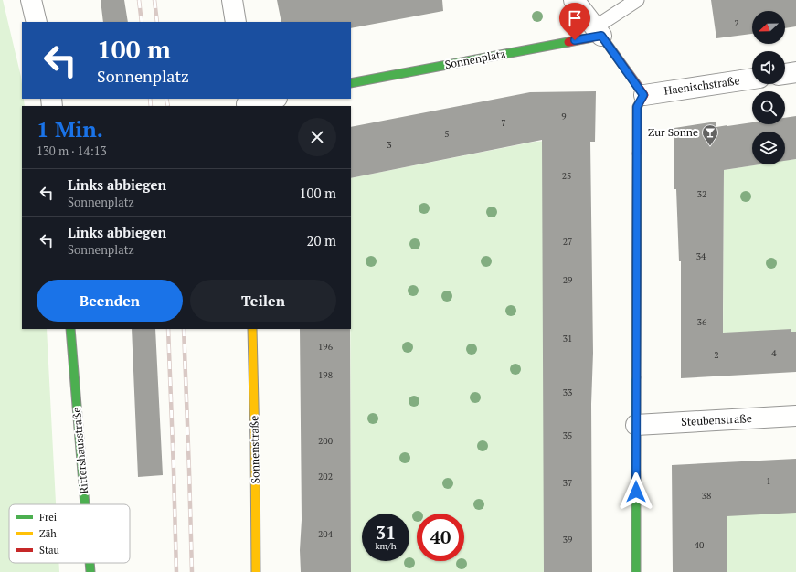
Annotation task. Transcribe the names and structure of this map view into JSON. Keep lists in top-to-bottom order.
{
  "streets": {
    "street": [
      "Sonnenplatz",
      "Haenischstraße",
      "Steubenstraße",
      "Sonnenstraße",
      "Rittershausstraße"
    ]
  },
  "places": {
    "bar": ["Zur Sonne"]
  },
  "house_numbers": [
    "2",
    "9",
    "7",
    "5",
    "3",
    "25",
    "32",
    "27",
    "34",
    "29",
    "36",
    "31",
    "196",
    "4",
    "2",
    "198",
    "33",
    "35",
    "200",
    "202",
    "1",
    "37",
    "38",
    "204",
    "39",
    "40"
  ],
  "legend": ["Frei", "Zäh", "Stau"],
  "north": "left",
  "page": {
    "turn": ["100 m", "Sonnenplatz"],
    "heading": ["1 Min.", "130 m · 14:13"],
    "list": [
      {
        "name": "Links abbiegen",
        "note": "Sonnenplatz",
        "value": "100 m"
      },
      {
        "name": "Links abbiegen",
        "note": "Sonnenplatz",
        "value": "20 m"
      }
    ],
    "buttons": ["Beenden", "Teilen"],
    "speed": "31 km/h",
    "limit": "40"
  }
}
